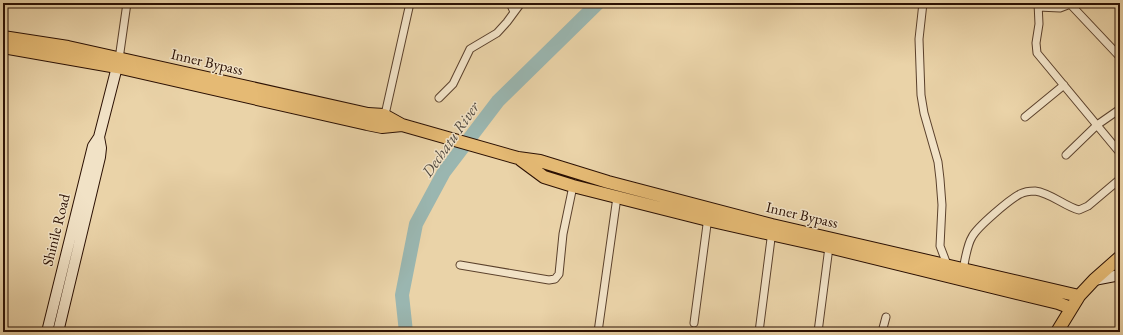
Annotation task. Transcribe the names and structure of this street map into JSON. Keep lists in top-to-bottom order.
{
  "streets": {
    "main road": ["Inner Bypass"],
    "street": ["Shinile Road"]
  },
  "crossings": [
    ["Inner Bypass", "Shinile Road"]
  ],
  "water": ["Dechatu River"]
}
